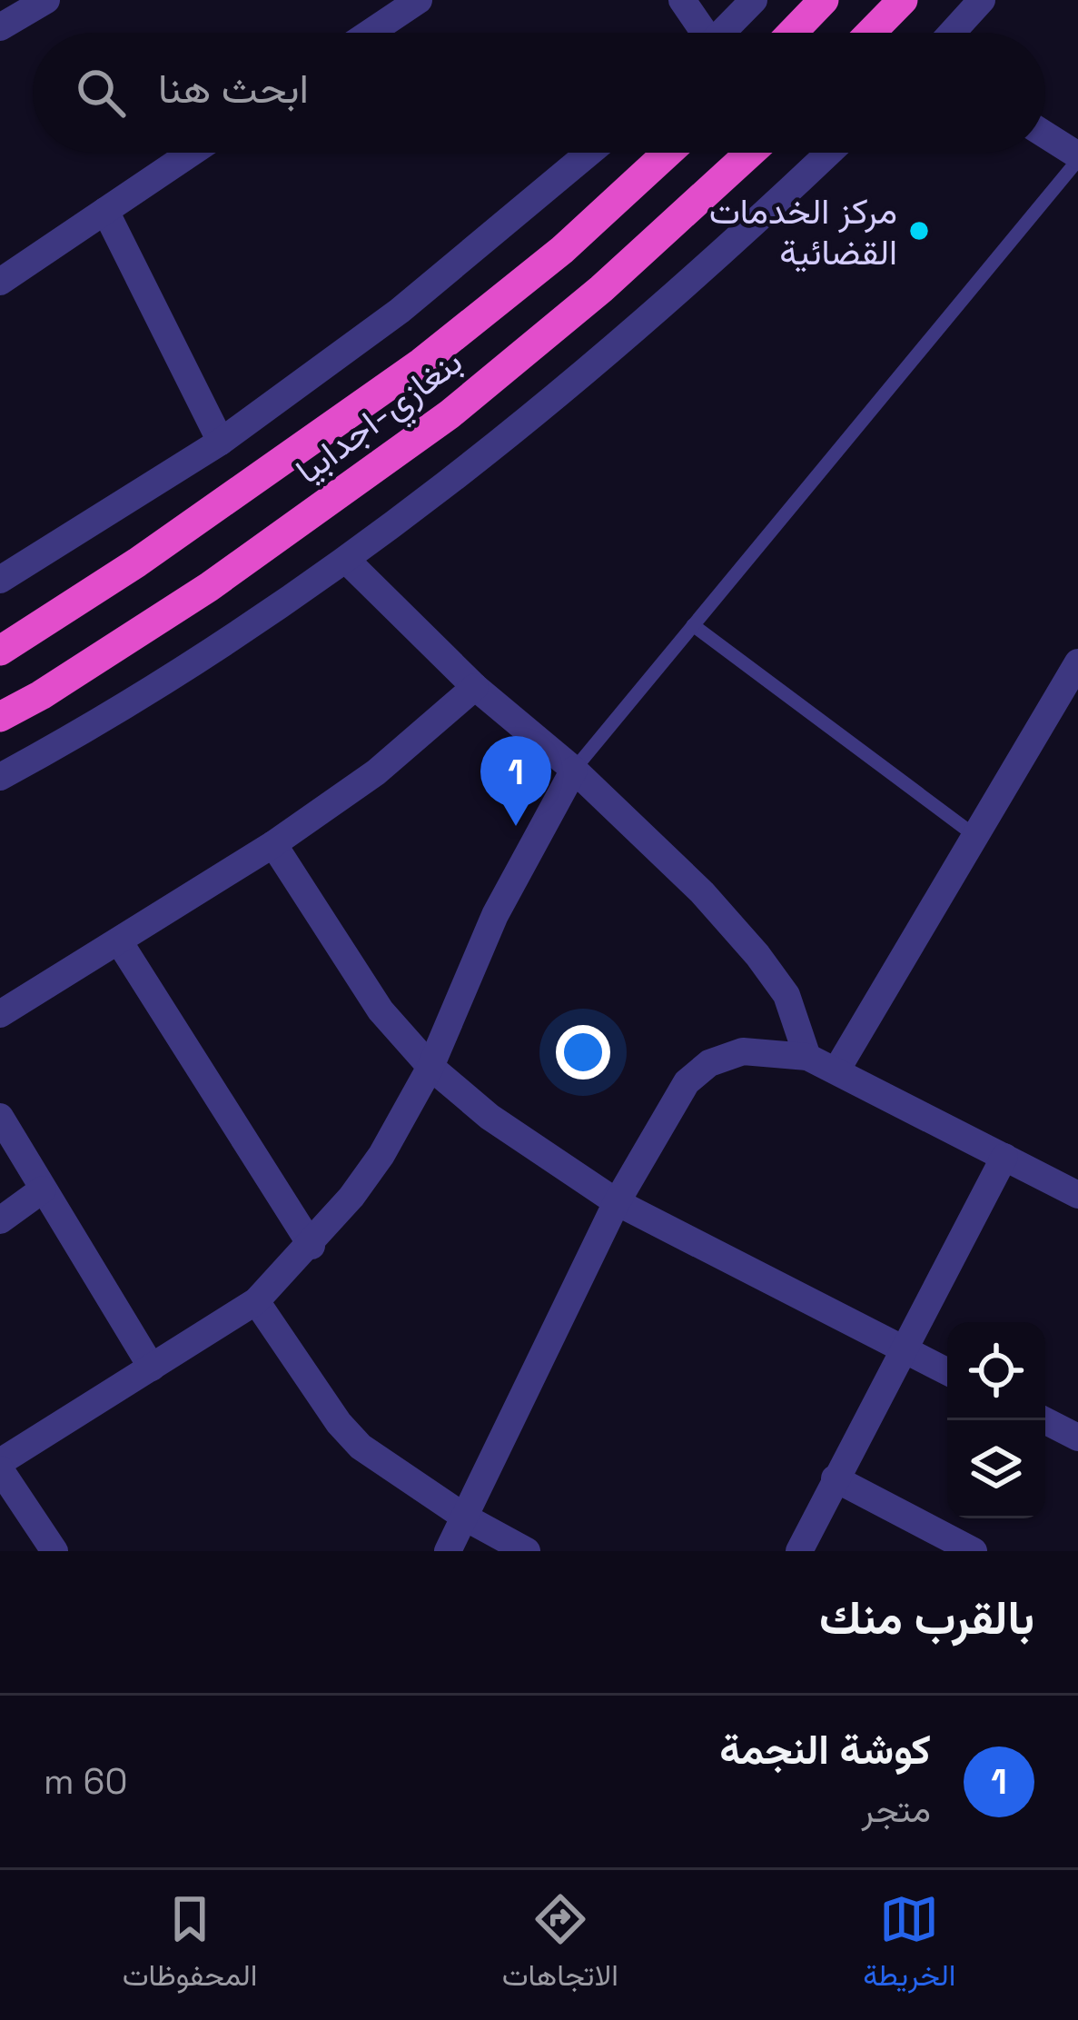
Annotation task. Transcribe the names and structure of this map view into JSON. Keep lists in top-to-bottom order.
{
  "streets": {
    "highway": ["بنغازي-اجدابيا"]
  },
  "places": ["مركز الخدمات القضائية"],
  "page": {
    "search": "ابحث هنا",
    "pins": "1",
    "heading": "بالقرب منك",
    "list": [
      {
        "mark": "1",
        "name": "كوشة النجمة",
        "note": "متجر",
        "value": "60 m"
      }
    ],
    "nav": ["الخريطة", "الاتجاهات", "المحفوظات"]
  }
}
